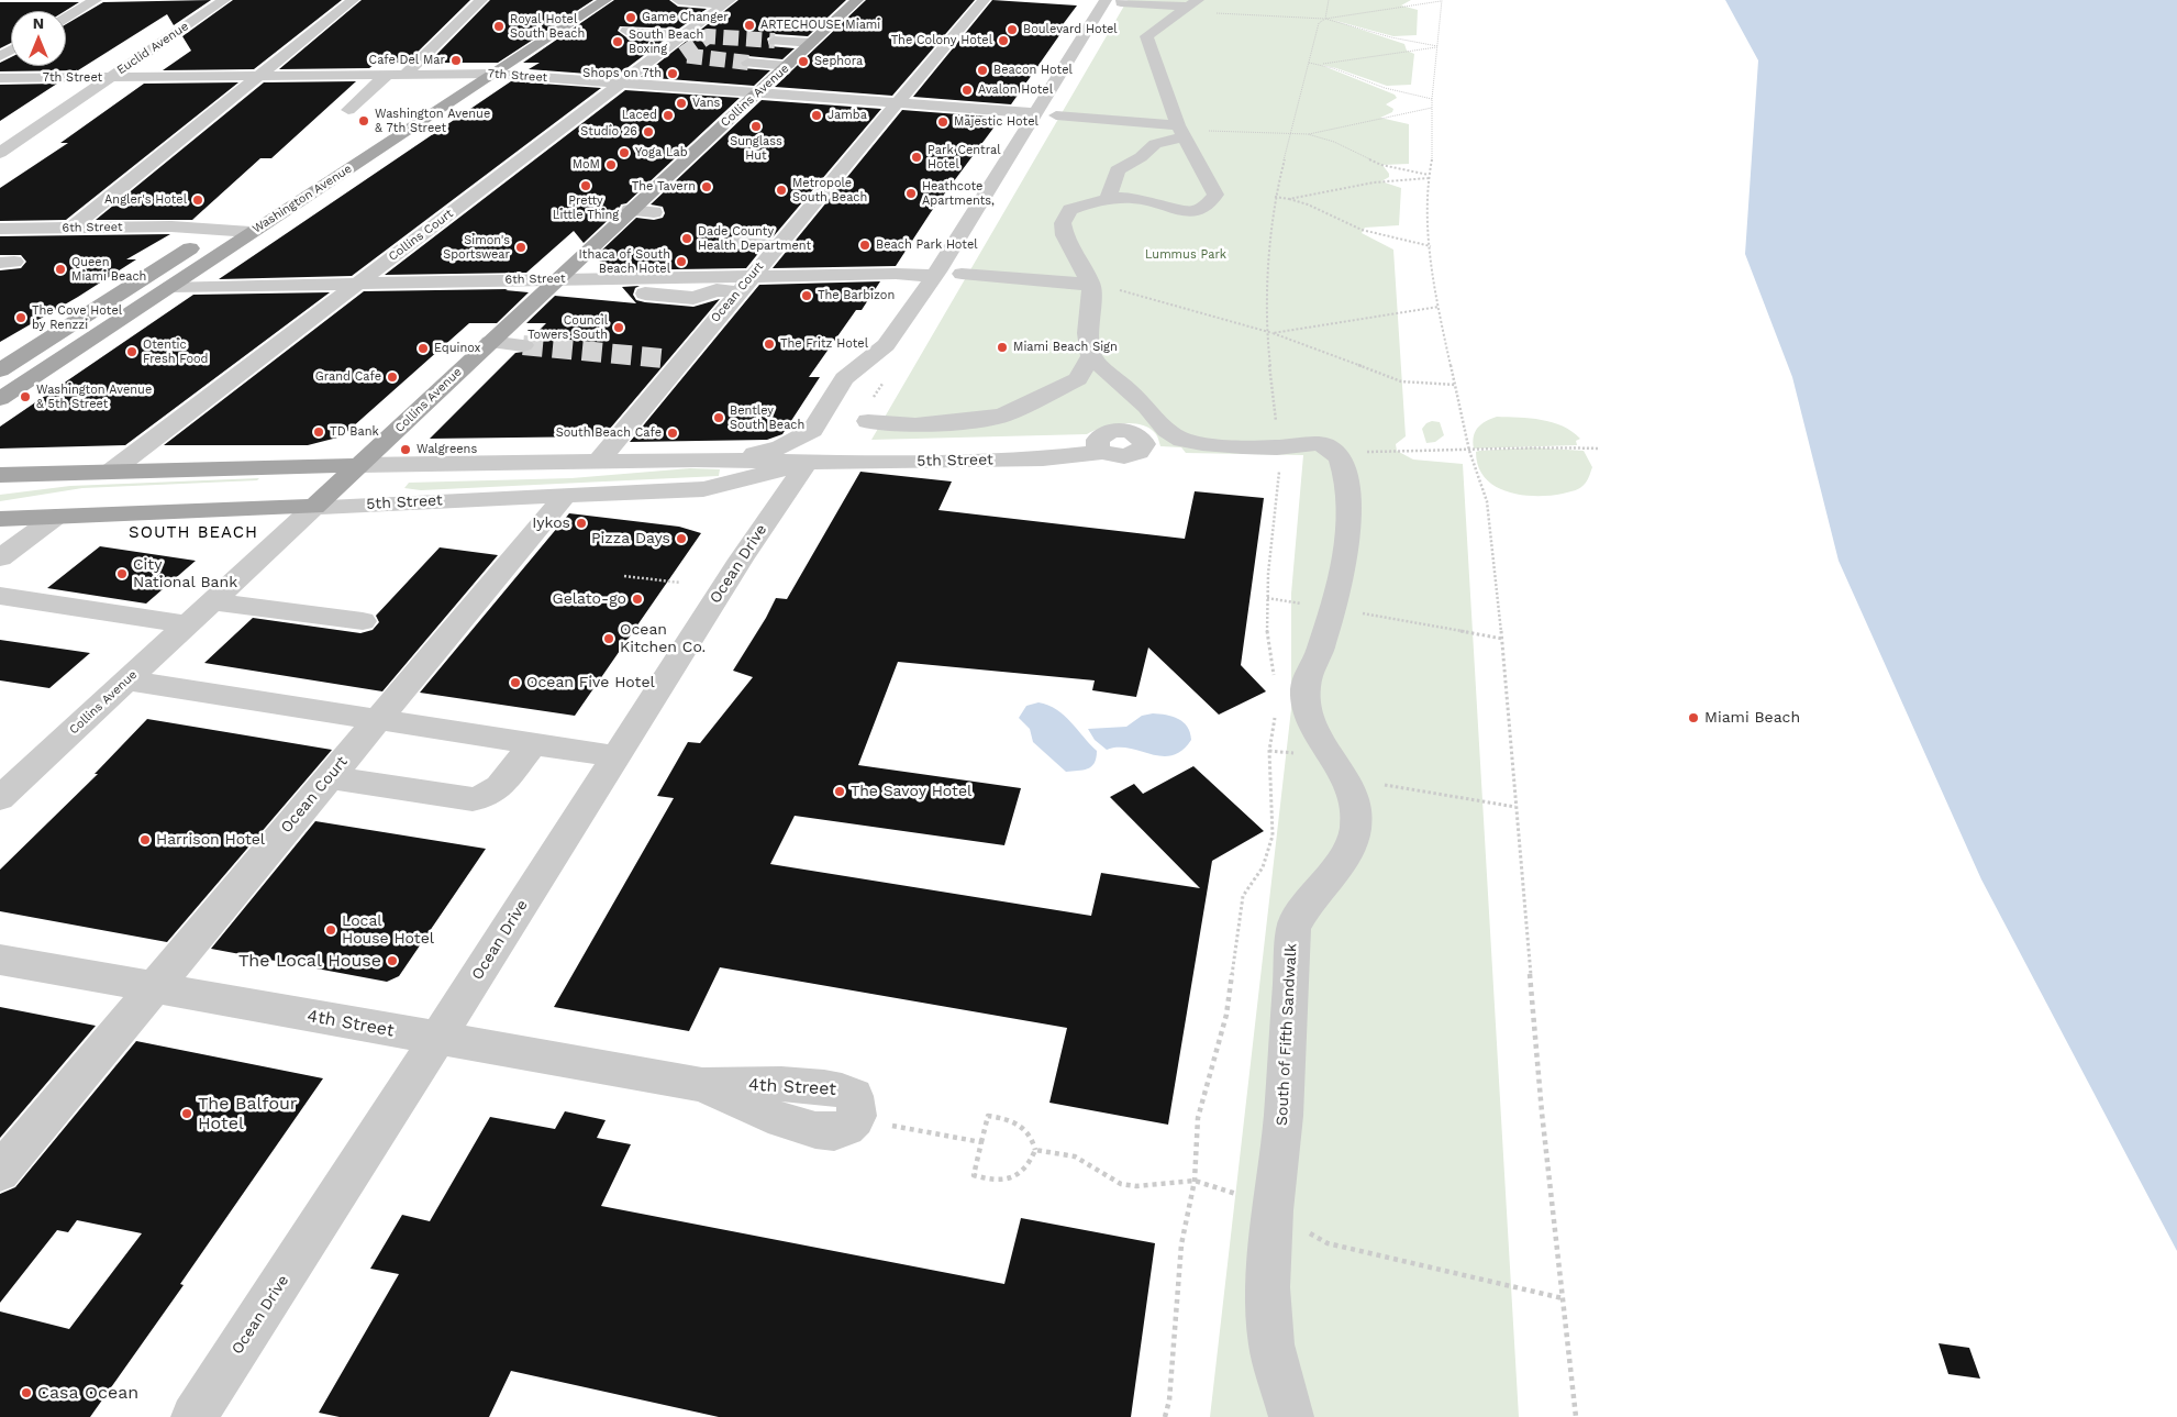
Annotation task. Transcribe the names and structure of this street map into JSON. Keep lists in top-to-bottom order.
{
  "streets": {
    "main road": ["Collins Avenue", "Washington Avenue", "5th Street"],
    "street": [
      "Euclid Avenue",
      "7th Street",
      "6th Street",
      "Collins Court",
      "Ocean Court",
      "Ocean Drive",
      "4th Street",
      "South of Fifth Sandwalk"
    ]
  },
  "crossings": [
    ["Euclid Avenue", "7th Street"],
    ["7th Street", "Collins Avenue"],
    ["7th Street", "Washington Avenue"],
    ["7th Street", "Collins Court"],
    ["7th Street", "Ocean Court"],
    ["Collins Avenue", "6th Street"],
    ["Collins Avenue", "5th Street"],
    ["Washington Avenue", "6th Street"],
    ["6th Street", "Collins Court"],
    ["6th Street", "Ocean Court"],
    ["Collins Court", "5th Street"],
    ["Ocean Court", "5th Street"],
    ["Ocean Court", "4th Street"],
    ["5th Street", "Ocean Drive"],
    ["Ocean Drive", "4th Street"]
  ],
  "districts": ["SOUTH BEACH"],
  "parks": ["Lummus Park"],
  "places": [
    "Game Changer",
    "ARTECHOUSE Miami",
    "Royal Hotel South Beach",
    "Boulevard Hotel",
    "The Colony Hotel",
    "South Beach Boxing",
    "Cafe Del Mar",
    "Sephora",
    "Beacon Hotel",
    "Shops on 7th",
    "Avalon Hotel",
    "Vans",
    "Laced",
    "Jamba",
    "Washington Avenue & 7th Street",
    "Majestic Hotel",
    "Sunglass Hut",
    "Studio 26",
    "Yoga Lab",
    "Park Central Hotel",
    "MoM",
    "Pretty Little Thing",
    "The Tavern",
    "Metropole South Beach",
    "Heathcote Apartments,",
    "Angler's Hotel",
    "Dade County Health Department",
    "Beach Park Hotel",
    "Simon's Sportswear",
    "Ithaca of South Beach Hotel",
    "Queen Miami Beach",
    "The Barbizon",
    "The Cove Hotel by Renzzi",
    "Council Towers South",
    "The Fritz Hotel",
    "Miami Beach Sign",
    "Equinox",
    "Otentic Fresh Food",
    "Grand Cafe",
    "Washington Avenue & 5th Street",
    "Bentley South Beach",
    "TD Bank",
    "South Beach Cafe",
    "Walgreens",
    "Iykos",
    "Pizza Days",
    "City National Bank",
    "Gelato-go",
    "Ocean Kitchen Co.",
    "Ocean Five Hotel",
    "Miami Beach",
    "The Savoy Hotel",
    "Harrison Hotel",
    "Local House Hotel",
    "The Local House",
    "The Balfour Hotel",
    "Casa Ocean"
  ],
  "north": "top"
}
